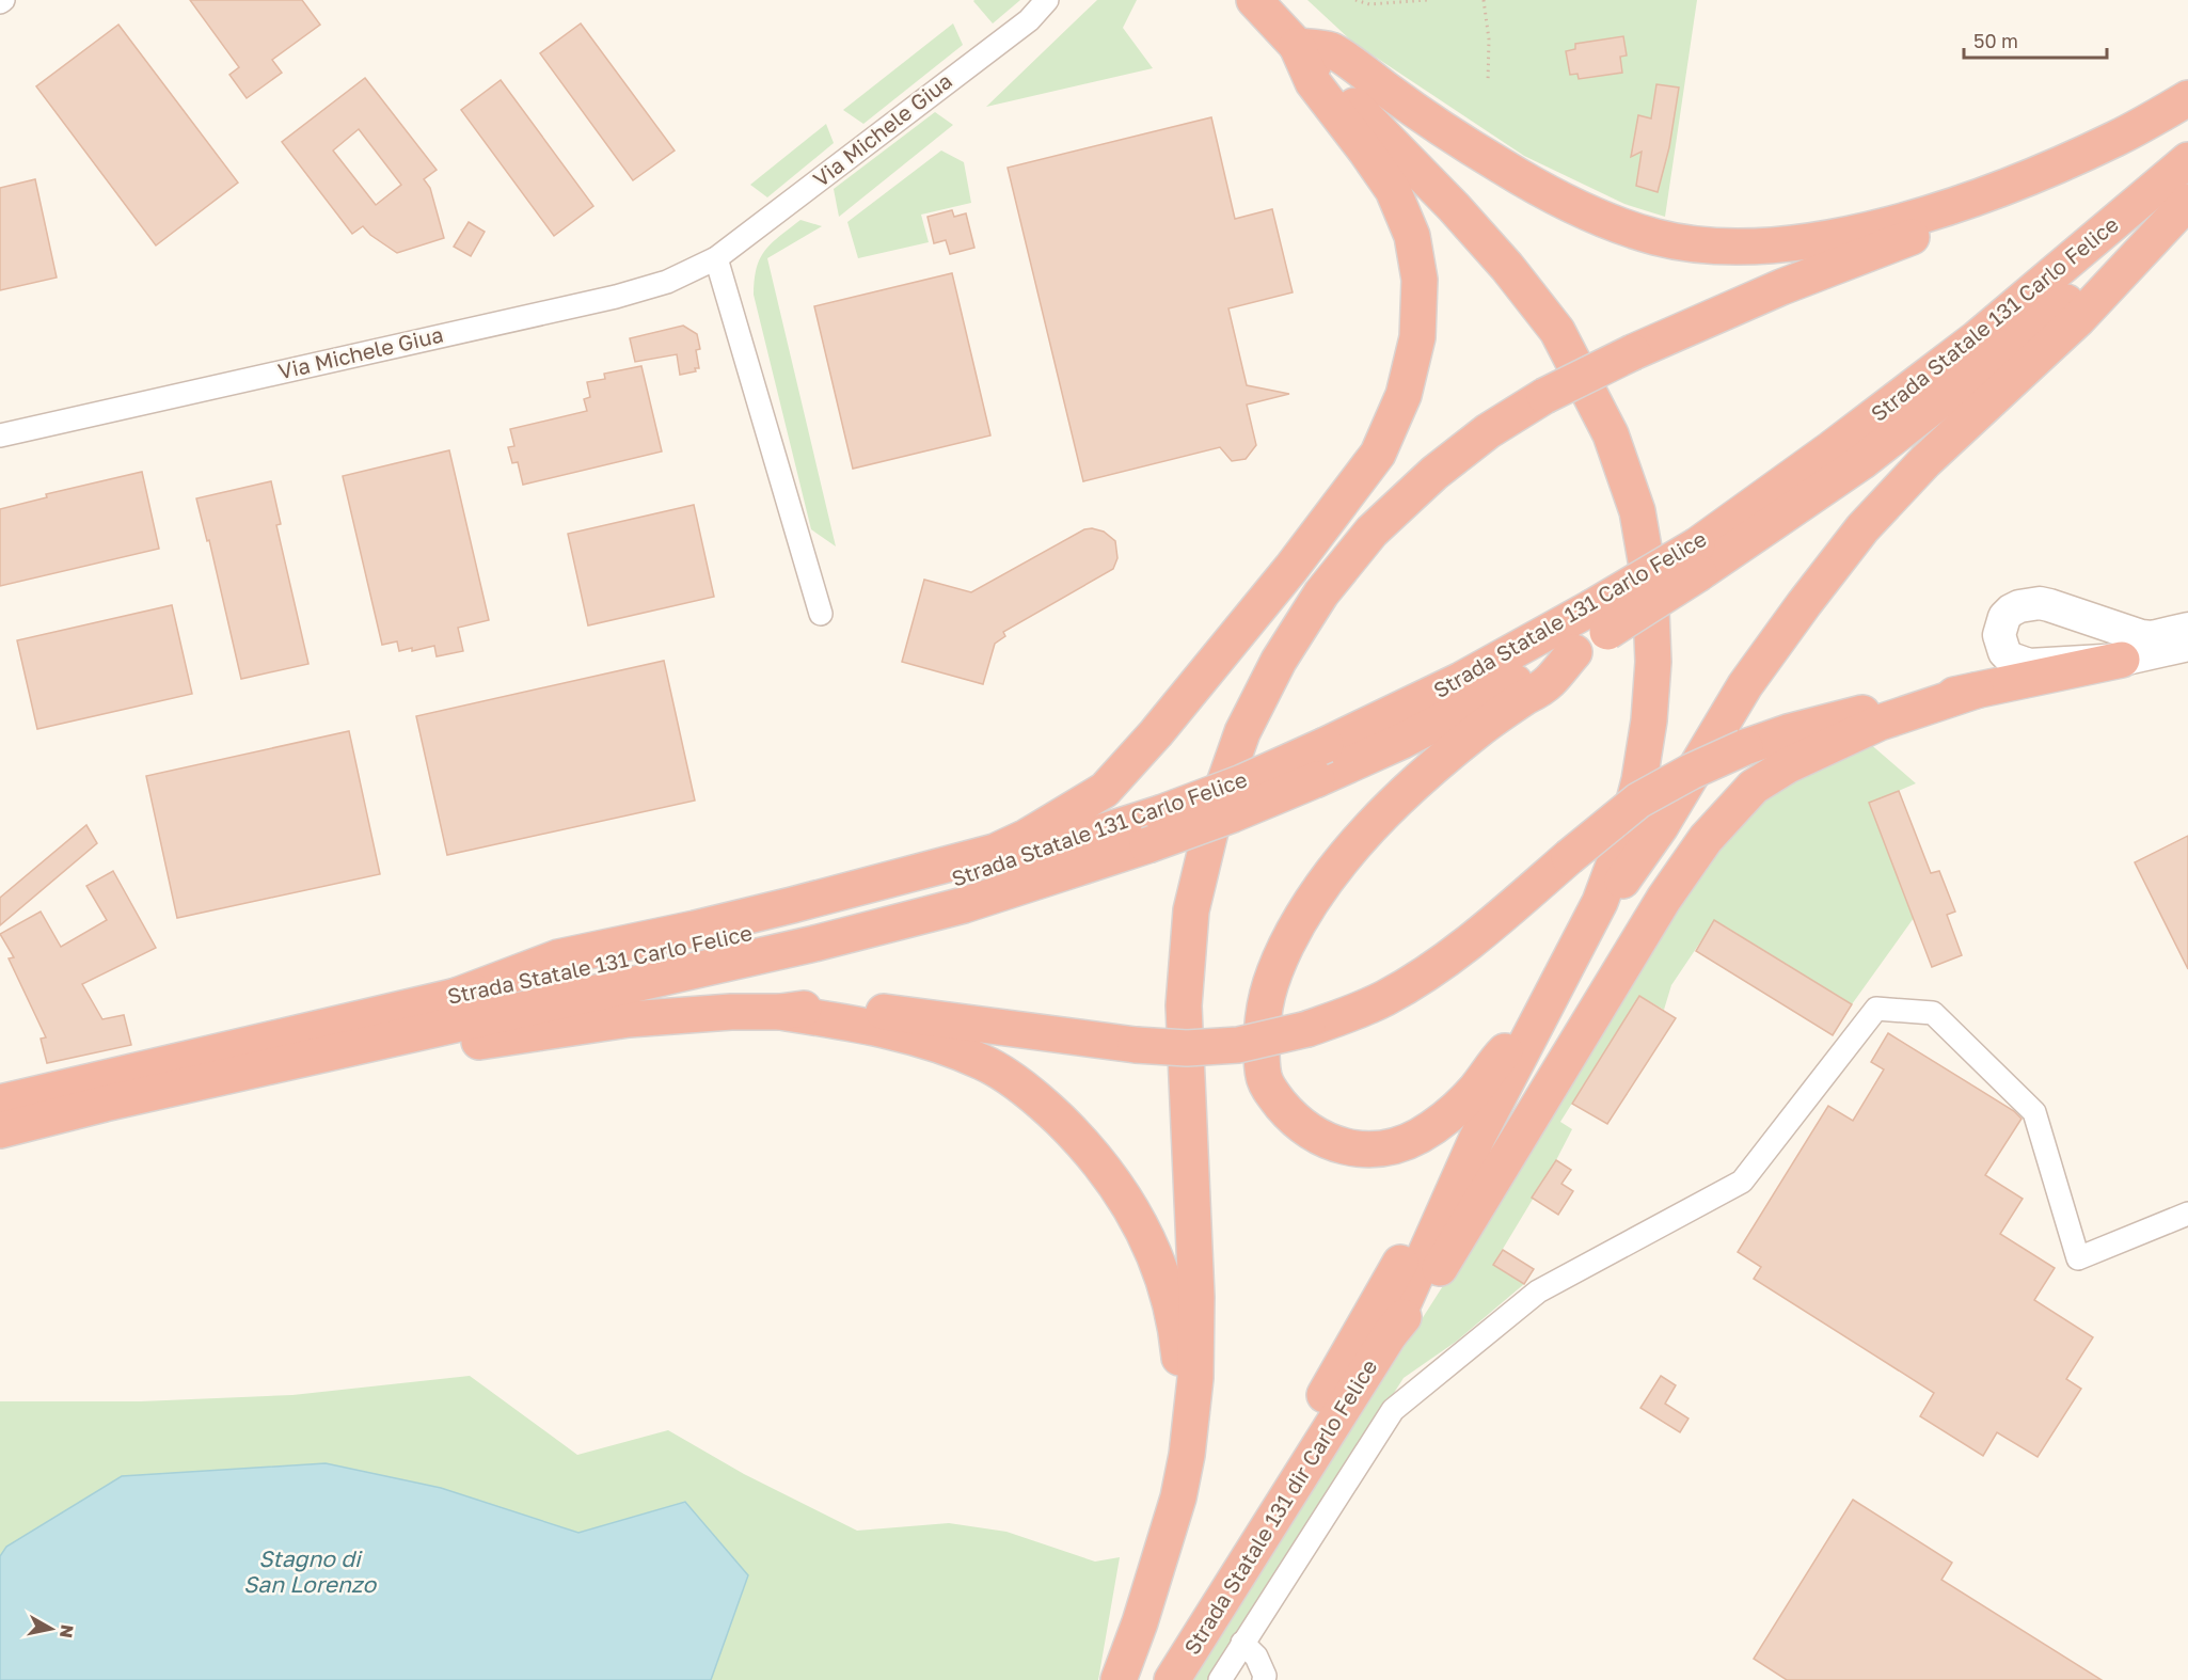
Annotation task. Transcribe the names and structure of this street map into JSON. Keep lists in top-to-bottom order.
{
  "streets": {
    "highway": ["Strada Statale 131 Carlo Felice", "Strada Statale 131 dir Carlo Felice"],
    "street": ["Via Michele Giua"]
  },
  "water": ["Stagno di San Lorenzo"],
  "scale_bar": "50 m",
  "north": "right"
}
